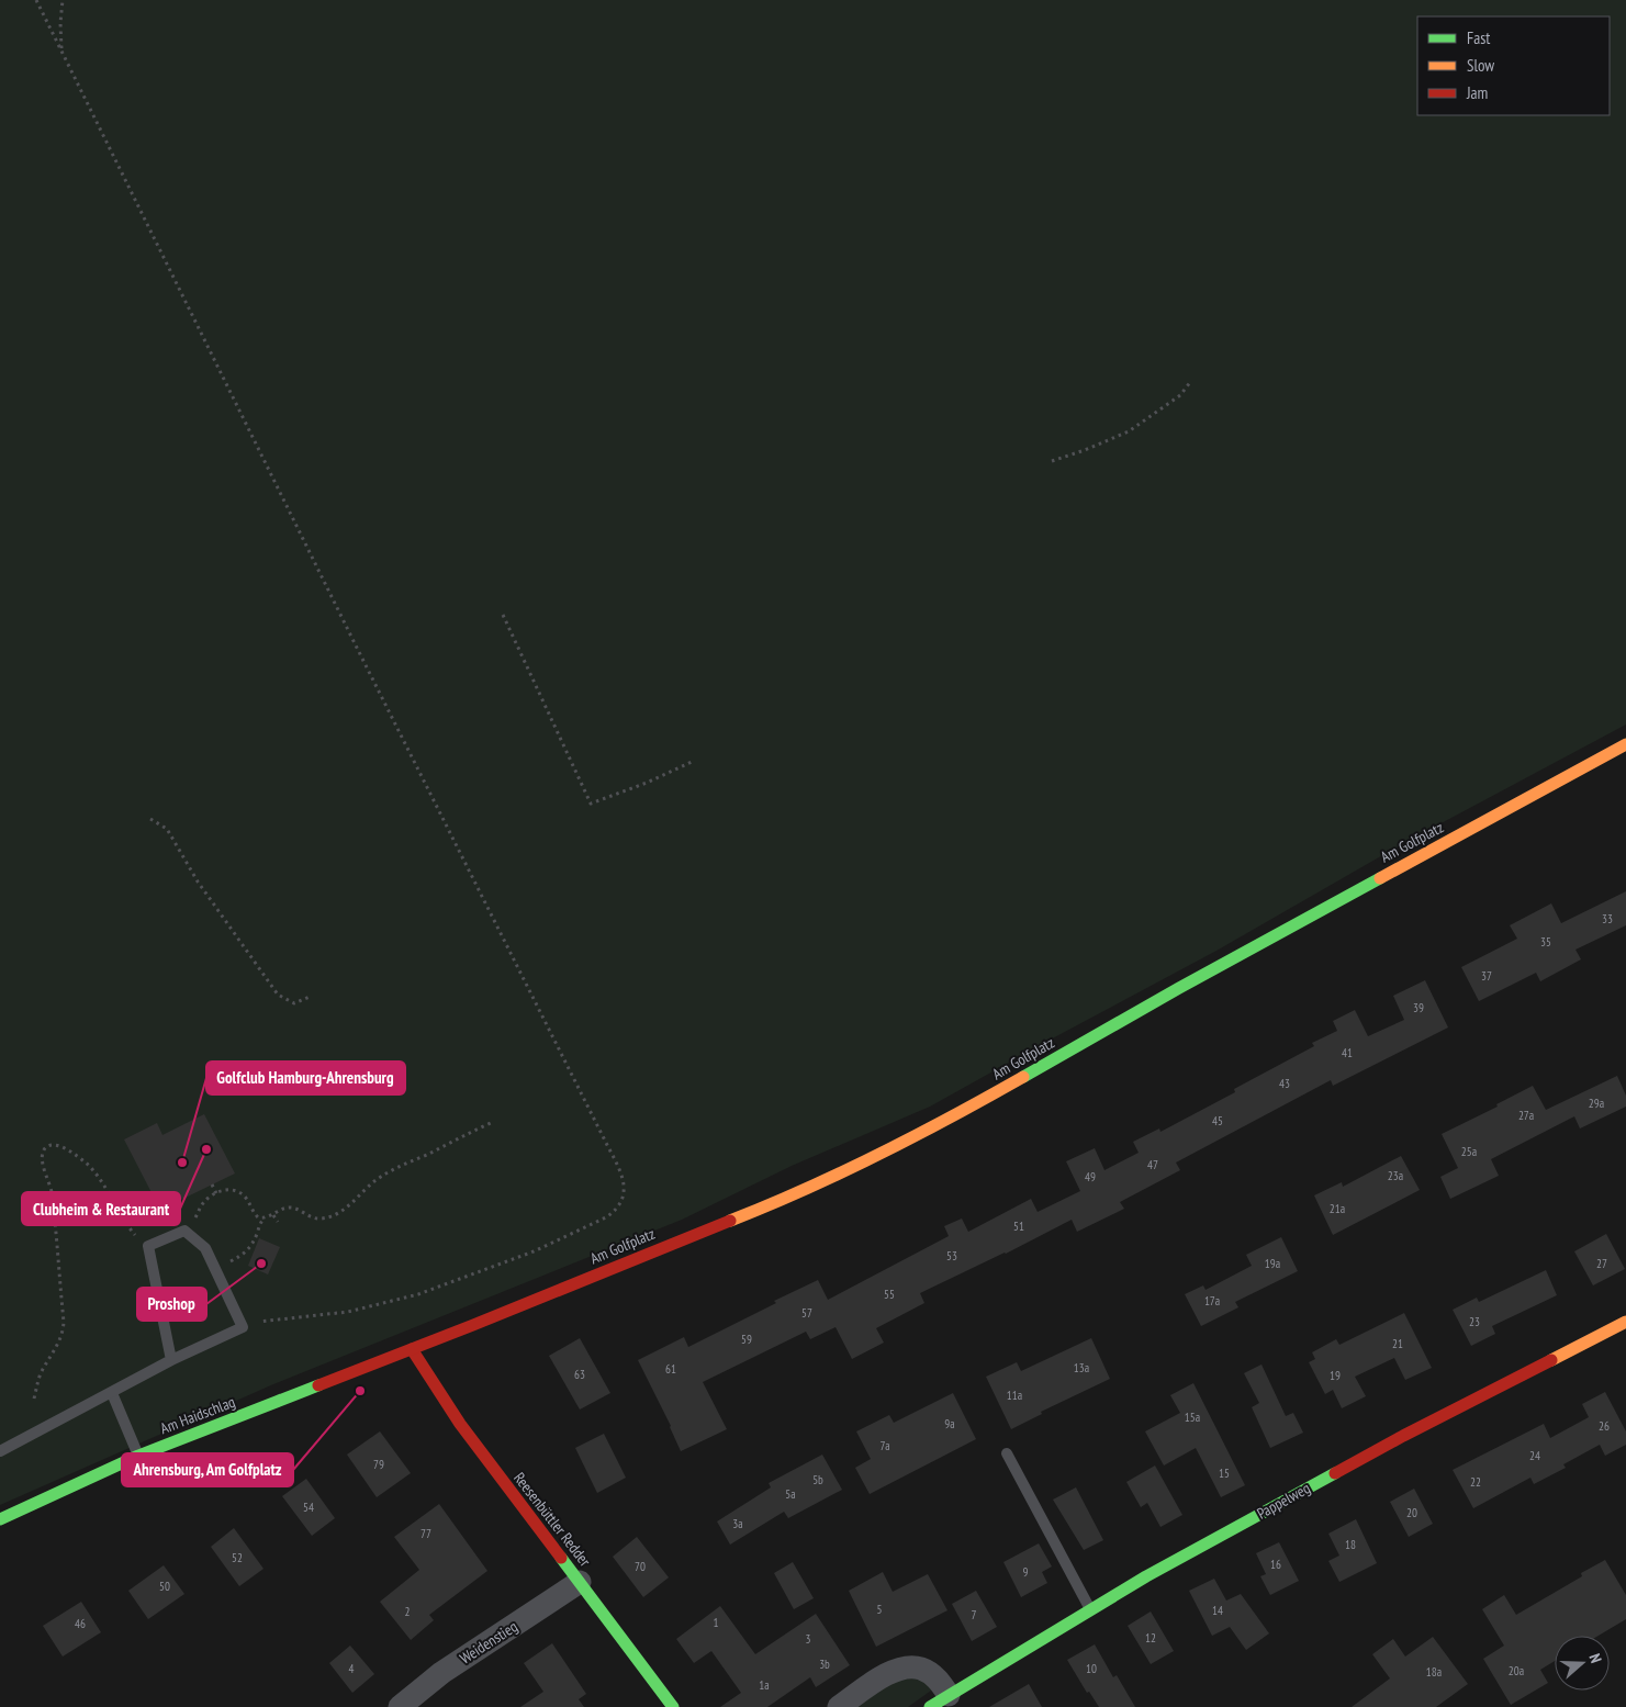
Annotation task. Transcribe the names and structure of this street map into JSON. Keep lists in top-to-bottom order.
{
  "streets": {
    "street": [
      "Am Golfplatz",
      "Am Haidschlag",
      "Pappelweg",
      "Reesenbüttler Redder",
      "Weidenstieg"
    ]
  },
  "crossings": [
    ["Am Golfplatz", "Am Haidschlag"],
    ["Am Golfplatz", "Reesenbüttler Redder"],
    ["Am Haidschlag", "Reesenbüttler Redder"],
    ["Reesenbüttler Redder", "Weidenstieg"]
  ],
  "places": [
    "Clubheim & Restaurant",
    "Golfclub Hamburg-Ahrensburg",
    "Proshop",
    "Ahrensburg, Am Golfplatz"
  ],
  "house_numbers": [
    "33",
    "35",
    "37",
    "39",
    "41",
    "43",
    "29a",
    "27a",
    "45",
    "25a",
    "47",
    "23a",
    "49",
    "21a",
    "51",
    "53",
    "19a",
    "27",
    "55",
    "17a",
    "57",
    "23",
    "59",
    "21",
    "13a",
    "61",
    "63",
    "19",
    "11a",
    "15a",
    "9a",
    "26",
    "7a",
    "24",
    "79",
    "15",
    "5b",
    "22",
    "5a",
    "54",
    "20",
    "3a",
    "77",
    "18",
    "52",
    "16",
    "70",
    "9",
    "50",
    "5",
    "14",
    "2",
    "7",
    "1",
    "46",
    "12",
    "3",
    "3b",
    "4",
    "10",
    "20a",
    "18a",
    "1a"
  ],
  "legend": ["Fast", "Slow", "Jam"],
  "north": "right"
}
